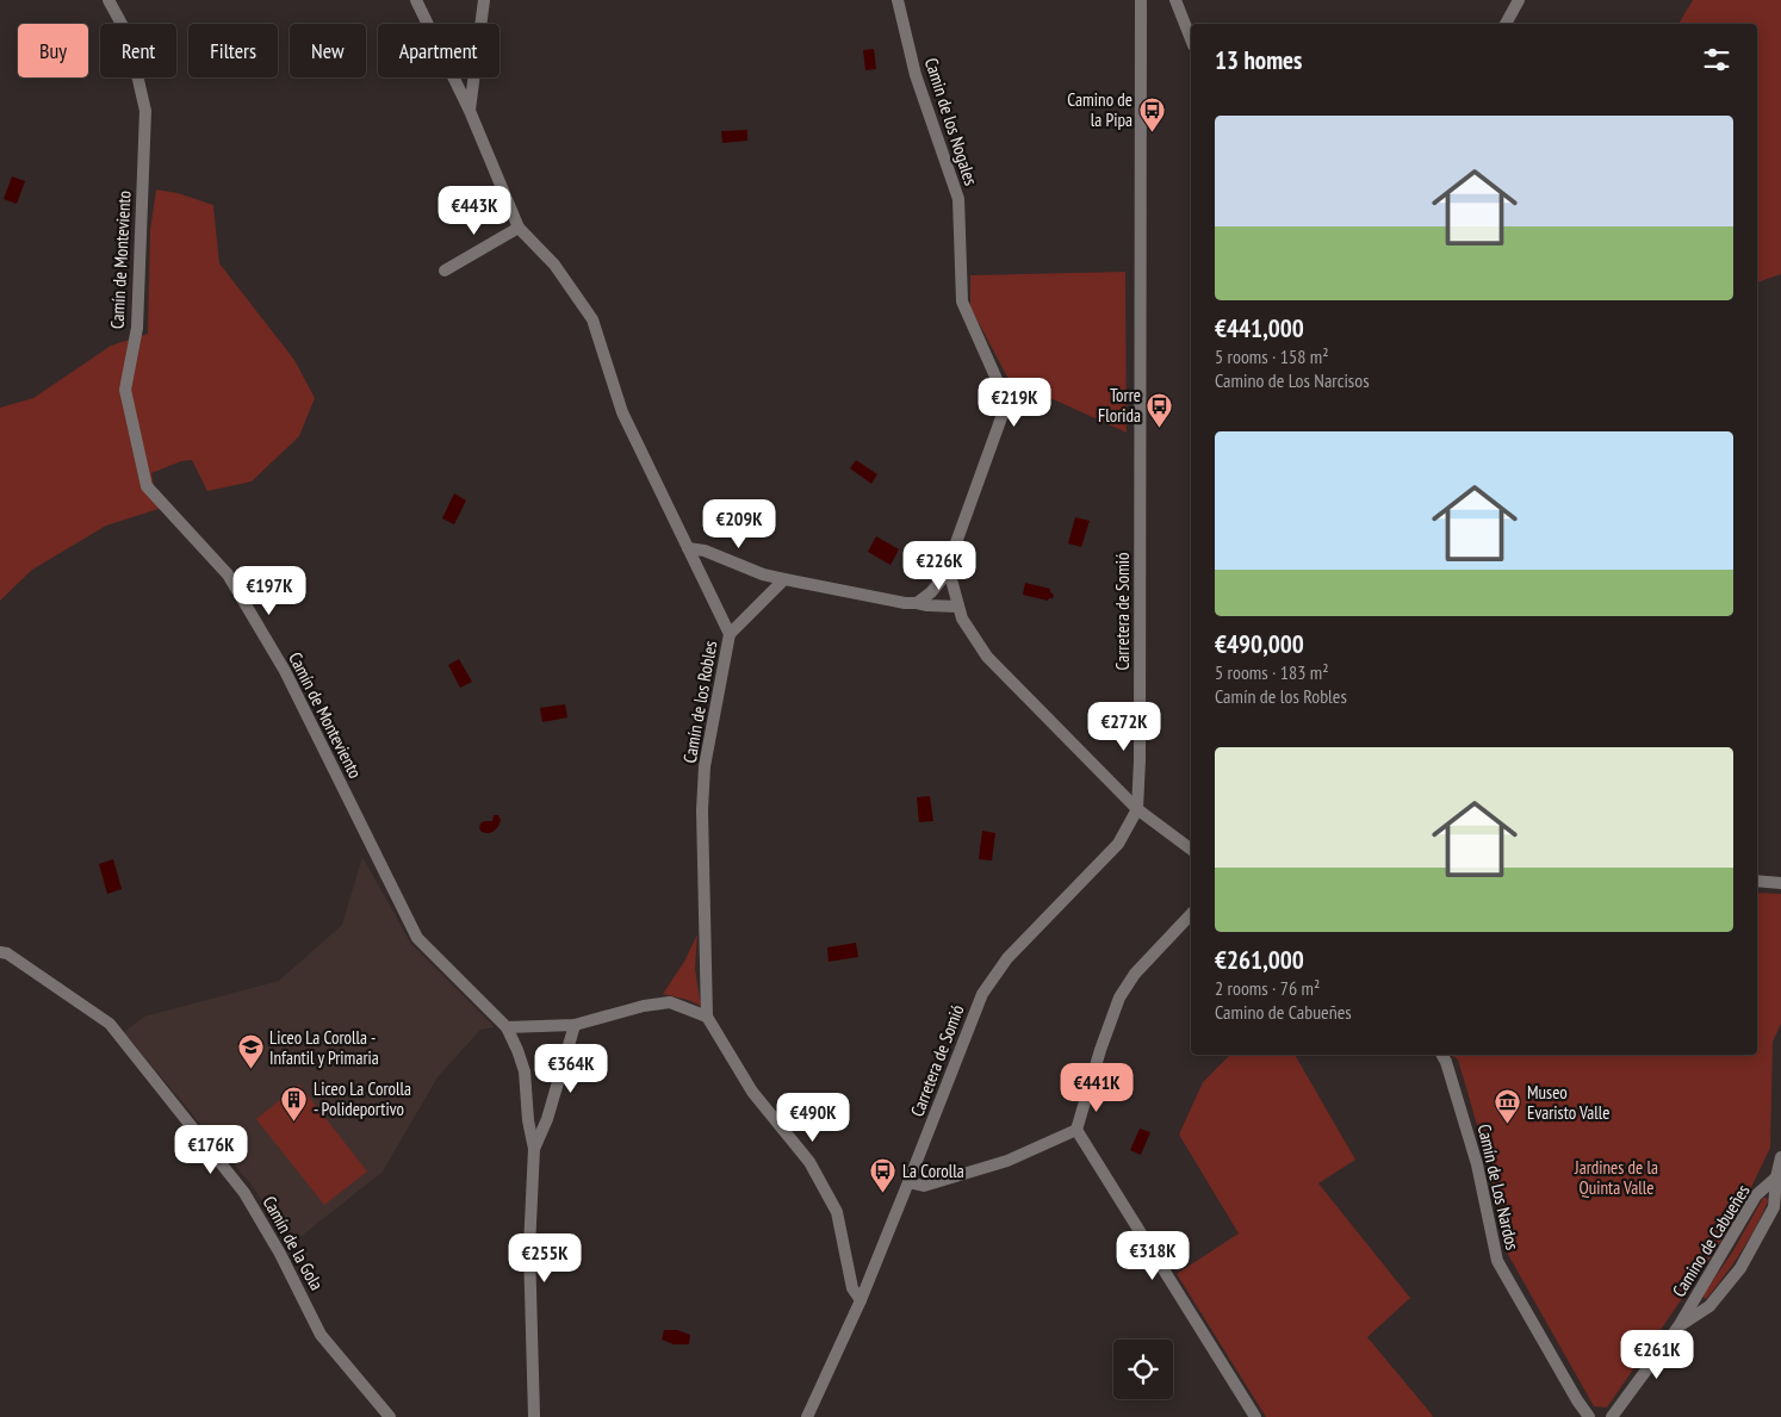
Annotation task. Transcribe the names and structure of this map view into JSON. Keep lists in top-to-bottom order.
{
  "streets": {
    "street": [
      "Camin de los Nogales",
      "Camín de Monteviento",
      "Carretera de Somió",
      "Camín de los Robles",
      "Camín de Los Nardos",
      "Camino de Cabueñes",
      "Camín de la Gola"
    ]
  },
  "crossings": [
    ["Camin de los Nogales", "Carretera de Somió"],
    ["Carretera de Somió", "Camín de los Robles"]
  ],
  "parks": ["Jardines de la Quinta Valle"],
  "places": {
    "bus stop": ["Camino de la Pipa", "Torre Florida", "La Corolla"],
    "school or university": ["Liceo La Corolla - Infantil y Primaria"],
    "building": ["Liceo La Corolla - Polideportivo"],
    "museum": ["Museo Evaristo Valle"]
  },
  "page": {
    "chip": [
      "Buy",
      "Rent",
      "Filters",
      "New",
      "Apartment"
    ],
    "heading": "13 homes",
    "list": [
      {
        "name": "€441,000",
        "note": "5 rooms · 158 m² · Camino de Los Narcisos"
      },
      {
        "name": "€490,000",
        "note": "5 rooms · 183 m² · Camín de los Robles"
      },
      {
        "name": "€261,000",
        "note": "2 rooms · 76 m² · Camino de Cabueñes"
      }
    ],
    "price": [
      "€443K",
      "€219K",
      "€209K",
      "€226K",
      "€197K",
      "€272K",
      "€364K",
      "€441K",
      "€490K",
      "€176K",
      "€318K",
      "€255K",
      "€261K"
    ]
  }
}
